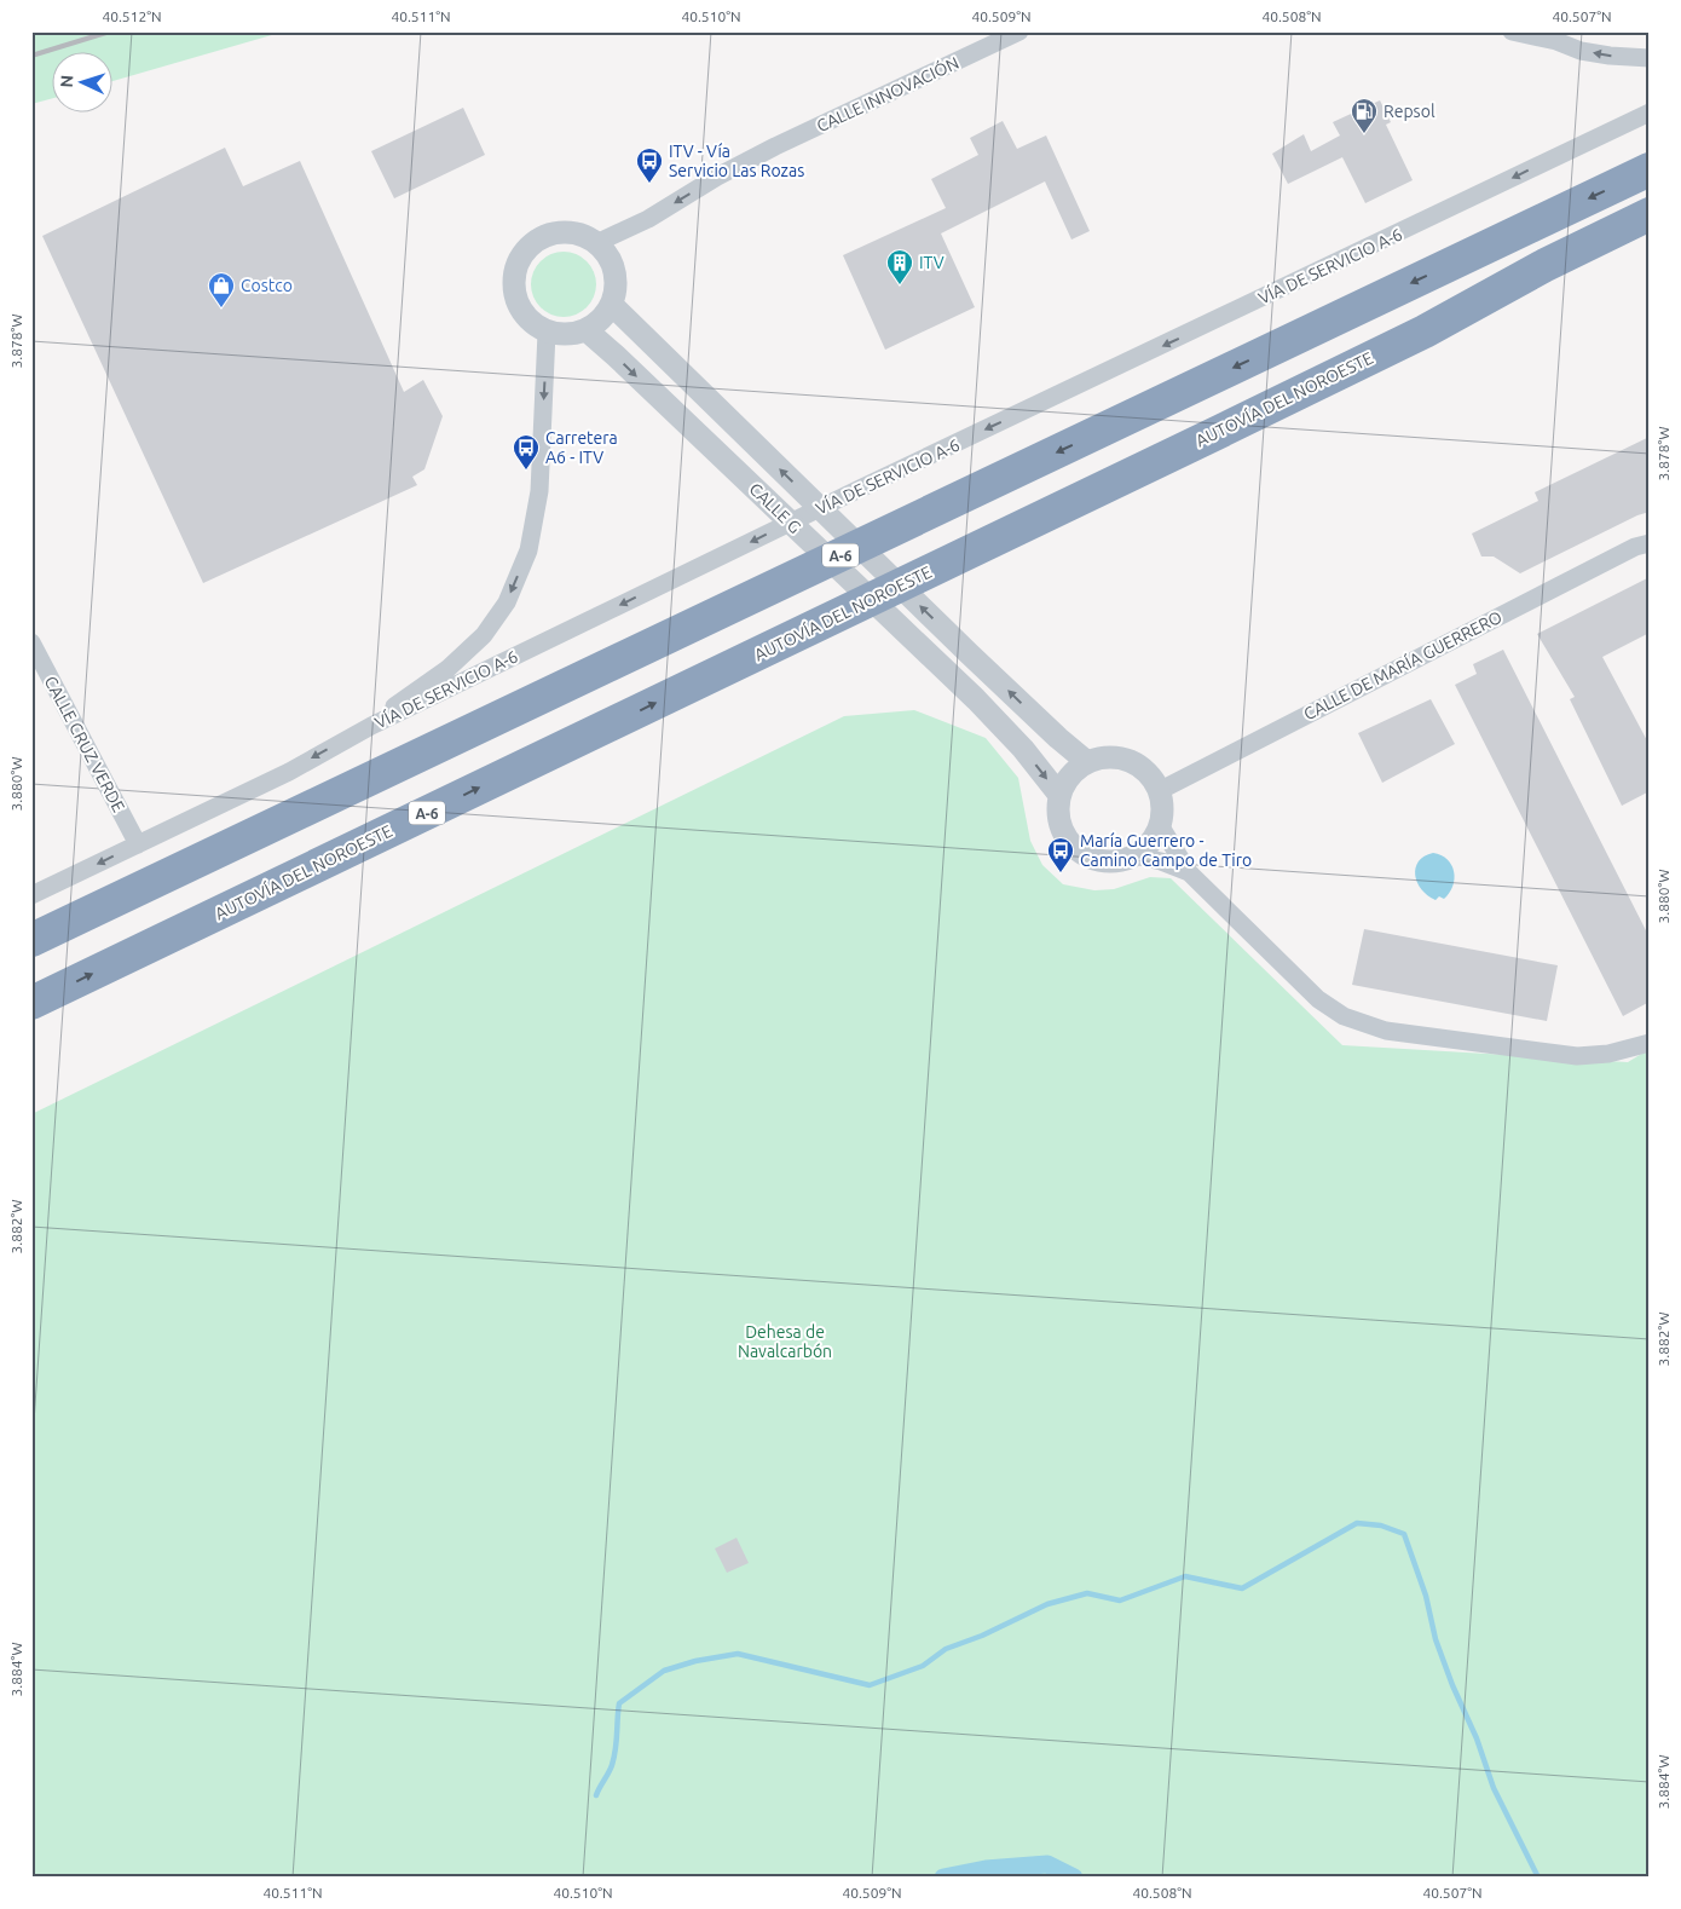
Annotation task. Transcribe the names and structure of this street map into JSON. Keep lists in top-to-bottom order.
{
  "streets": {
    "highway": ["AUTOVÍA DEL NOROESTE", "A-6"],
    "street": [
      "CALLE INNOVACIÓN",
      "VÍA DE SERVICIO A-6",
      "CALLE G",
      "CALLE DE MARÍA GUERRERO",
      "CALLE CRUZ VERDE"
    ]
  },
  "crossings": [
    ["CALLE INNOVACIÓN", "CALLE G"],
    ["VÍA DE SERVICIO A-6", "CALLE CRUZ VERDE"],
    ["CALLE G", "CALLE DE MARÍA GUERRERO"]
  ],
  "one_way": ["CALLE INNOVACIÓN", "VÍA DE SERVICIO A-6"],
  "parks": ["Dehesa de Navalcarbón"],
  "places": {
    "fuel station": ["Repsol"],
    "bus stop": ["ITV - Vía Servicio Las Rozas", "Carretera A6 - ITV", "María Guerrero - Camino Campo de Tiro"],
    "building": ["ITV"],
    "shop": ["Costco"]
  },
  "north": "left",
  "coordinates": [
    "40.512°N",
    "40.511°N",
    "40.510°N",
    "40.509°N",
    "40.508°N",
    "40.507°N",
    "3.878°W",
    "3.880°W",
    "3.882°W",
    "3.884°W"
  ]
}
